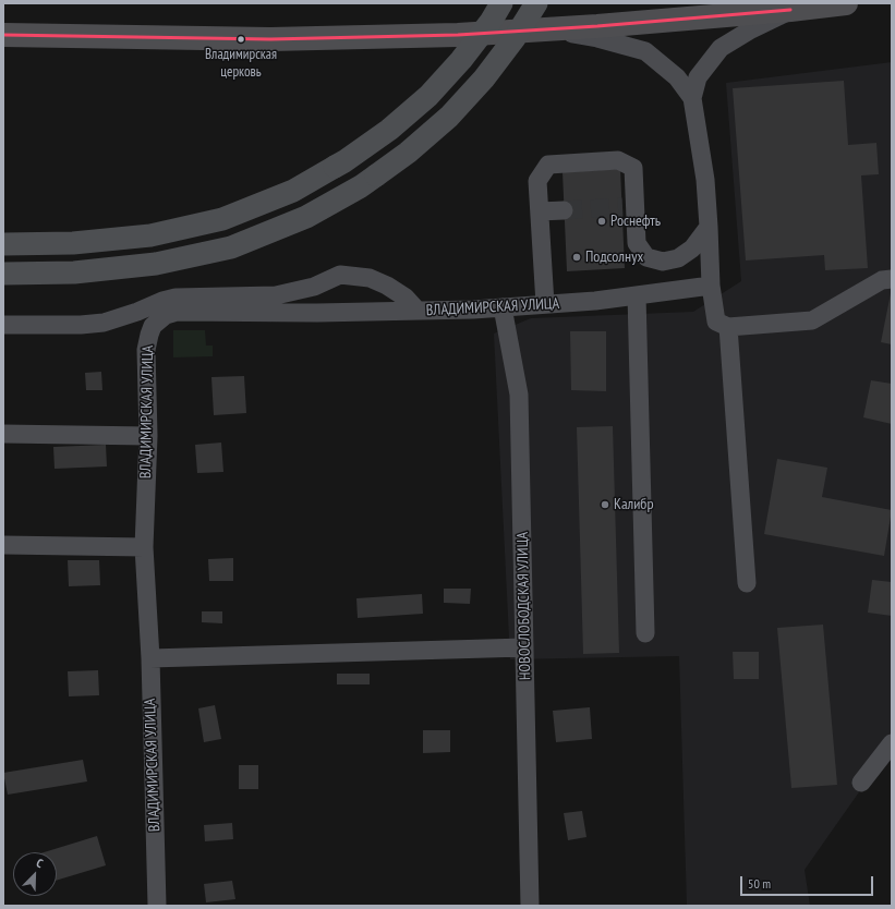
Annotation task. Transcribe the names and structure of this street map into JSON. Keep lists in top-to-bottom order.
{
  "streets": {
    "street": ["ВЛАДИМИРСКАЯ УЛИЦА", "НОВОСЛОБОДСКАЯ УЛИЦА"]
  },
  "crossings": [
    ["ВЛАДИМИРСКАЯ УЛИЦА", "НОВОСЛОБОДСКАЯ УЛИЦА"]
  ],
  "places": [
    "Владимирская церковь",
    "Роснефть",
    "Подсолнух",
    "Калибр"
  ],
  "scale_bar": "50 m",
  "north": "top right"
}
